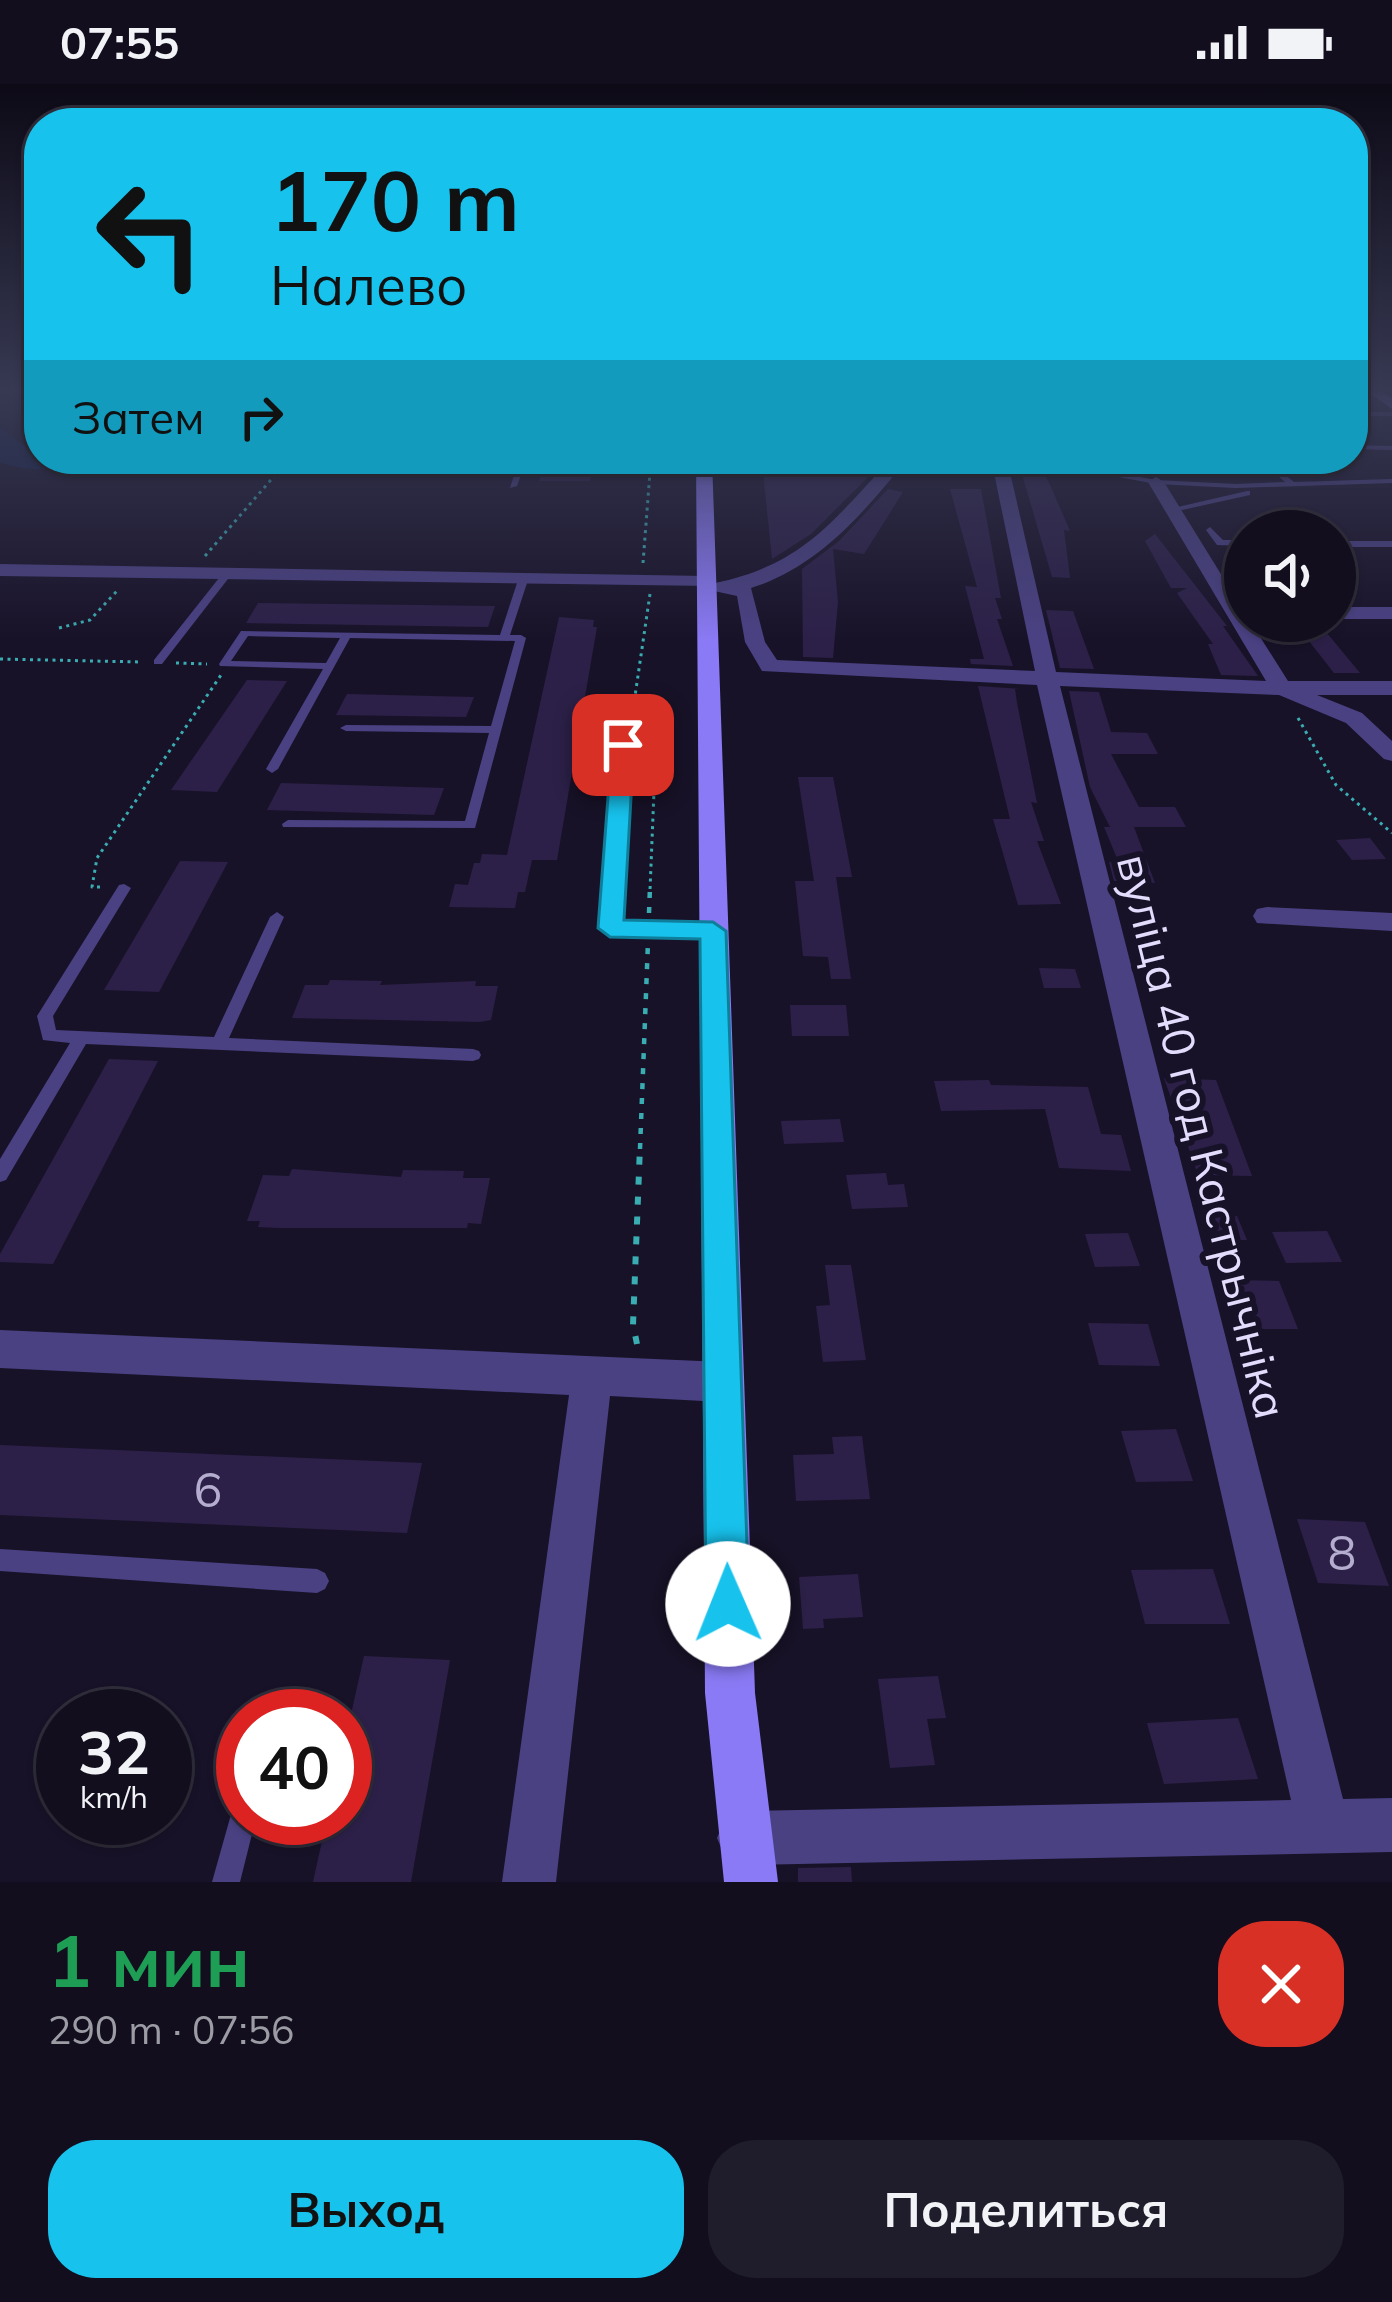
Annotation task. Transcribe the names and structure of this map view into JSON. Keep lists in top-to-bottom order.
{
  "streets": {
    "street": ["вуліца 40 год Кастрычніка"]
  },
  "house_numbers": ["6", "8"],
  "page": {
    "status": "07:55",
    "turn": ["170 m", "Налево"],
    "then": "Затем",
    "speed": "32 km/h",
    "limit": "40",
    "heading": ["1 мин", "290 m · 07:56"],
    "buttons": ["Выход", "Поделиться"]
  }
}
